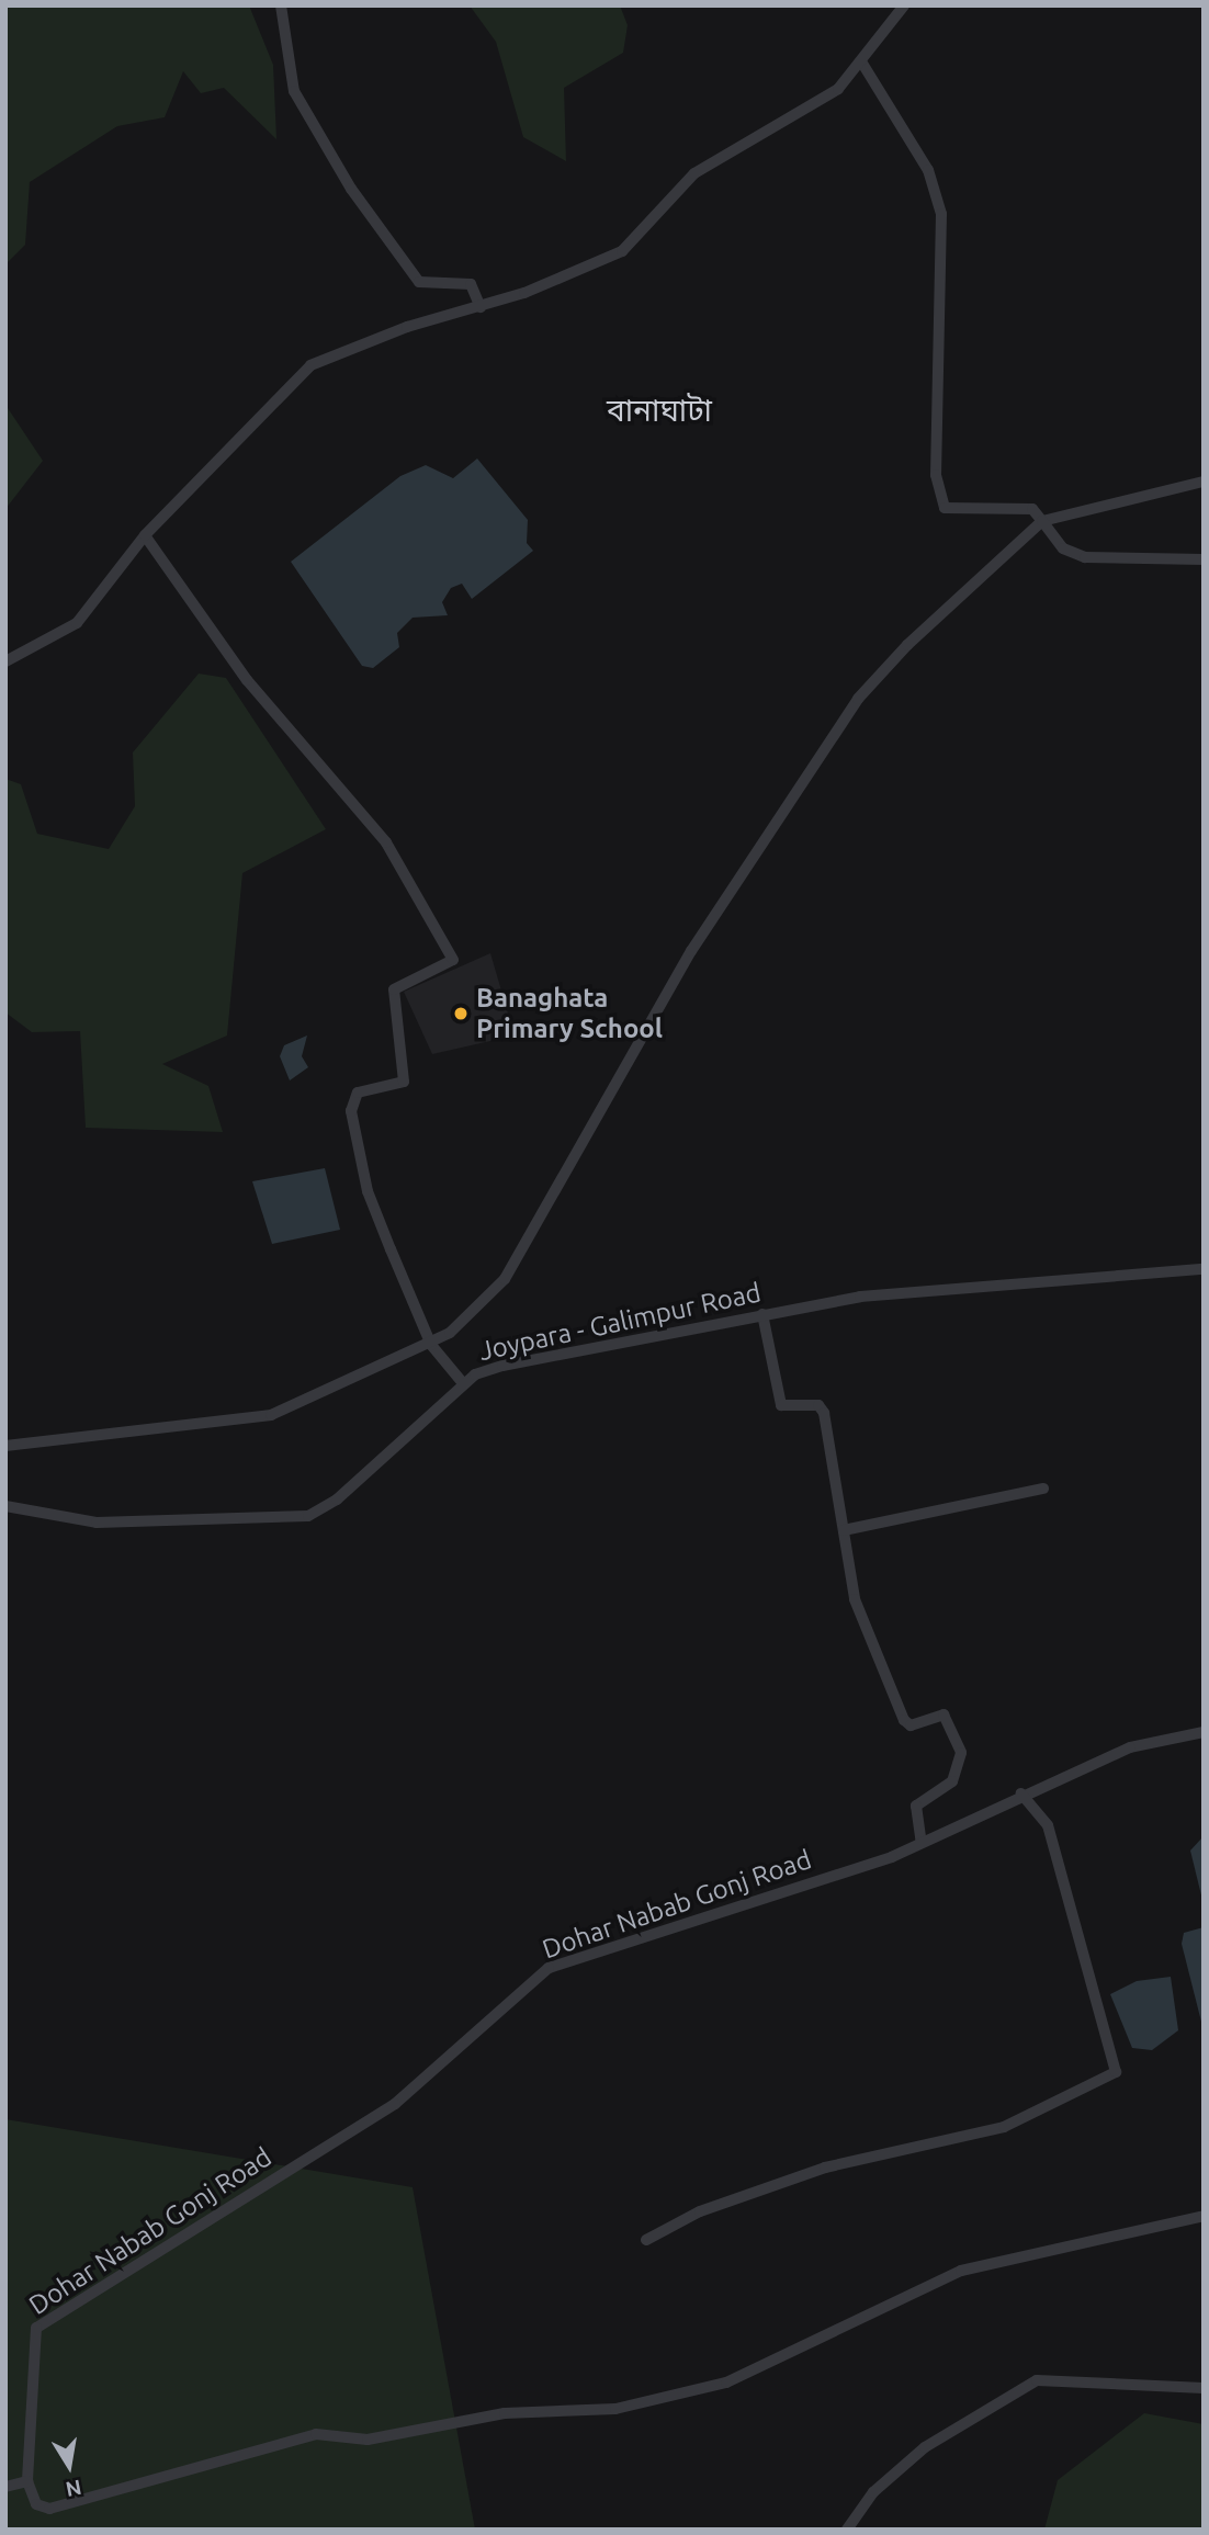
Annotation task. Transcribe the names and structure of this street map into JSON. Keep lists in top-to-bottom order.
{
  "streets": {
    "street": ["Joypara - Galimpur Road", "Dohar Nabab Gonj Road"]
  },
  "districts": ["বানাঘাটা"],
  "places": ["Banaghata Primary School"],
  "north": "bottom"
}
